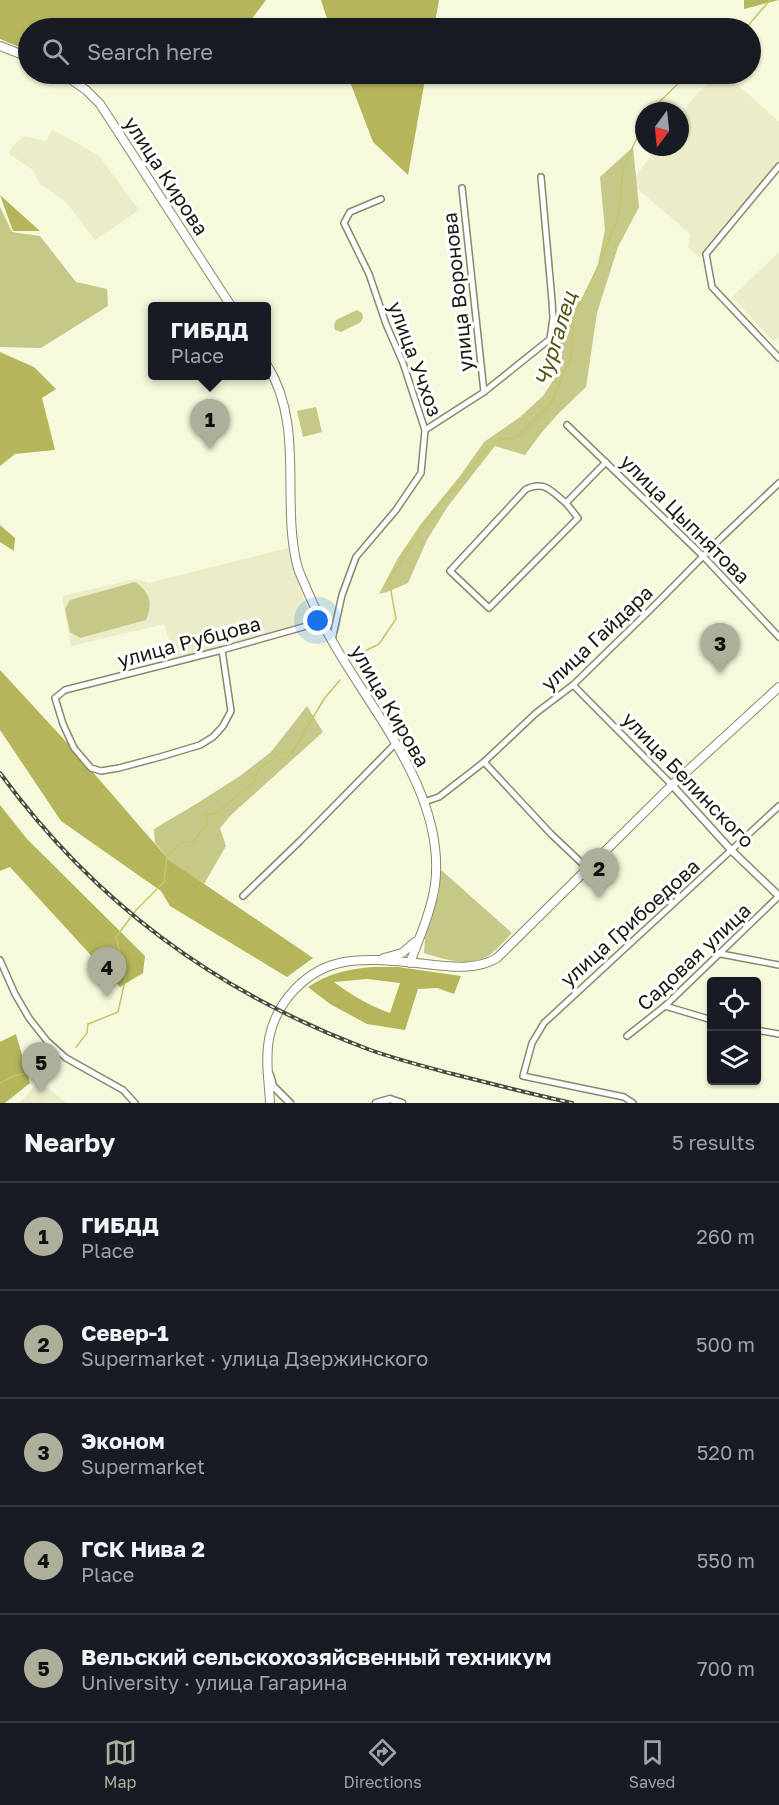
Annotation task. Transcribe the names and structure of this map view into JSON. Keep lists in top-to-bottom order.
{
  "streets": {
    "main road": ["улица Кирова"],
    "street": [
      "улица Воронова",
      "улица Учхоз",
      "улица Цыпнятова",
      "улица Гайдара",
      "улица Рубцова",
      "улица Белинского",
      "улица Грибоедова",
      "Садовая улица"
    ]
  },
  "crossings": [
    ["улица Кирова", "улица Учхоз"],
    ["улица Кирова", "улица Гайдара"],
    ["улица Кирова", "улица Рубцова"],
    ["улица Цыпнятова", "улица Гайдара"],
    ["улица Гайдара", "улица Белинского"],
    ["улица Белинского", "улица Грибоедова"],
    ["улица Белинского", "Садовая улица"]
  ],
  "water": ["Чургалец"],
  "north": "bottom",
  "page": {
    "search": "Search here",
    "popup": ["ГИБДД", "Place"],
    "pins": [
      "1",
      "3",
      "2",
      "4",
      "5"
    ],
    "heading": ["Nearby", "5 results"],
    "list": [
      {
        "mark": "1",
        "name": "ГИБДД",
        "note": "Place",
        "value": "260 m"
      },
      {
        "mark": "2",
        "name": "Север-1",
        "note": "Supermarket · улица Дзержинского",
        "value": "500 m"
      },
      {
        "mark": "3",
        "name": "Эконом",
        "note": "Supermarket",
        "value": "520 m"
      },
      {
        "mark": "4",
        "name": "ГСК Нива 2",
        "note": "Place",
        "value": "550 m"
      },
      {
        "mark": "5",
        "name": "Вельский сельскохозяйсвенный техникум",
        "note": "University · улица Гагарина",
        "value": "700 m"
      }
    ],
    "nav": ["Map", "Directions", "Saved"]
  }
}
